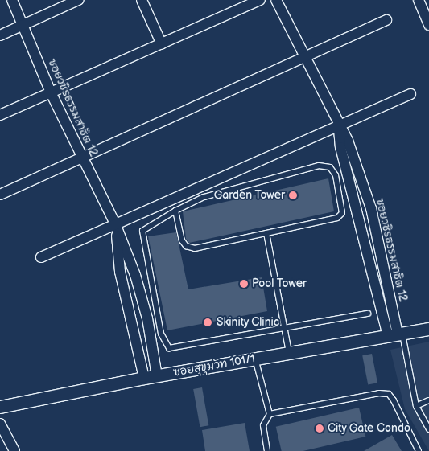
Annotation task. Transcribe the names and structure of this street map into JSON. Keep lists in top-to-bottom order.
{
  "streets": {
    "street": ["ซอยวชิรธรรมสาธิต 12", "ซอยสุขุมวิท 101/1"]
  },
  "crossings": [
    ["ซอยวชิรธรรมสาธิต 12", "ซอยสุขุมวิท 101/1"]
  ],
  "places": [
    "Garden Tower",
    "Pool Tower",
    "Skinity Clinic",
    "City Gate Condo"
  ]
}
